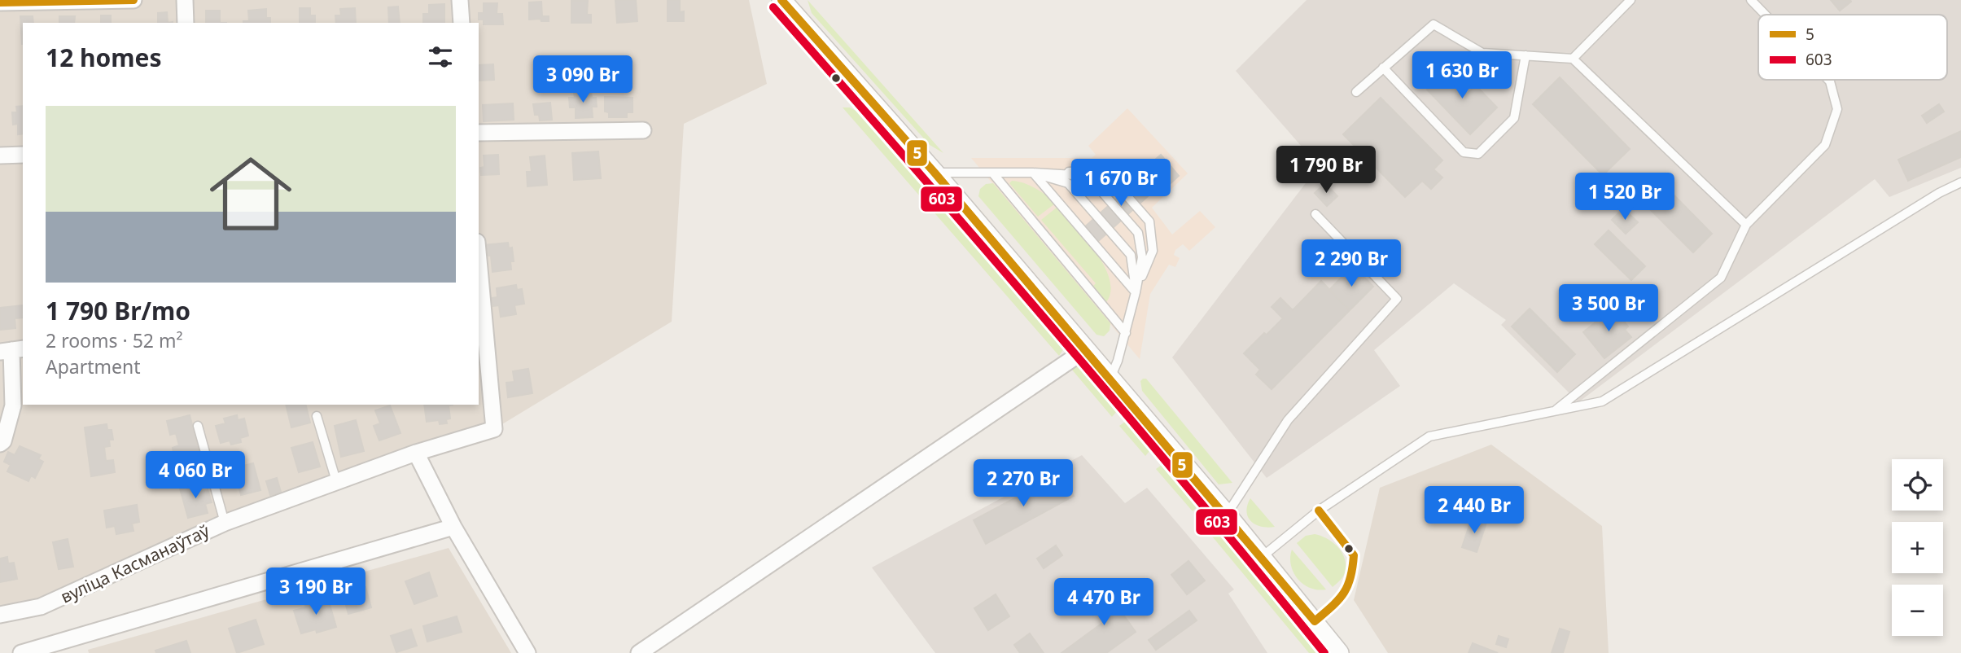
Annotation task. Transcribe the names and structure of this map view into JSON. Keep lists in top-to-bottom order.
{
  "streets": {
    "street": ["вуліца Касманаўтаў"]
  },
  "lines": ["transit line 5", "transit line 603"],
  "legend": ["5", "603"],
  "page": {
    "heading": "12 homes",
    "price": [
      "1 630 Br",
      "3 090 Br",
      "1 790 Br",
      "1 670 Br",
      "1 520 Br",
      "2 290 Br",
      "3 500 Br",
      "4 060 Br",
      "2 270 Br",
      "2 440 Br",
      "3 190 Br",
      "4 470 Br"
    ],
    "list": [
      {
        "name": "1 790 Br/mo",
        "note": "2 rooms · 52 m² · Apartment"
      }
    ],
    "map_buttons": ["+", "−"]
  }
}
